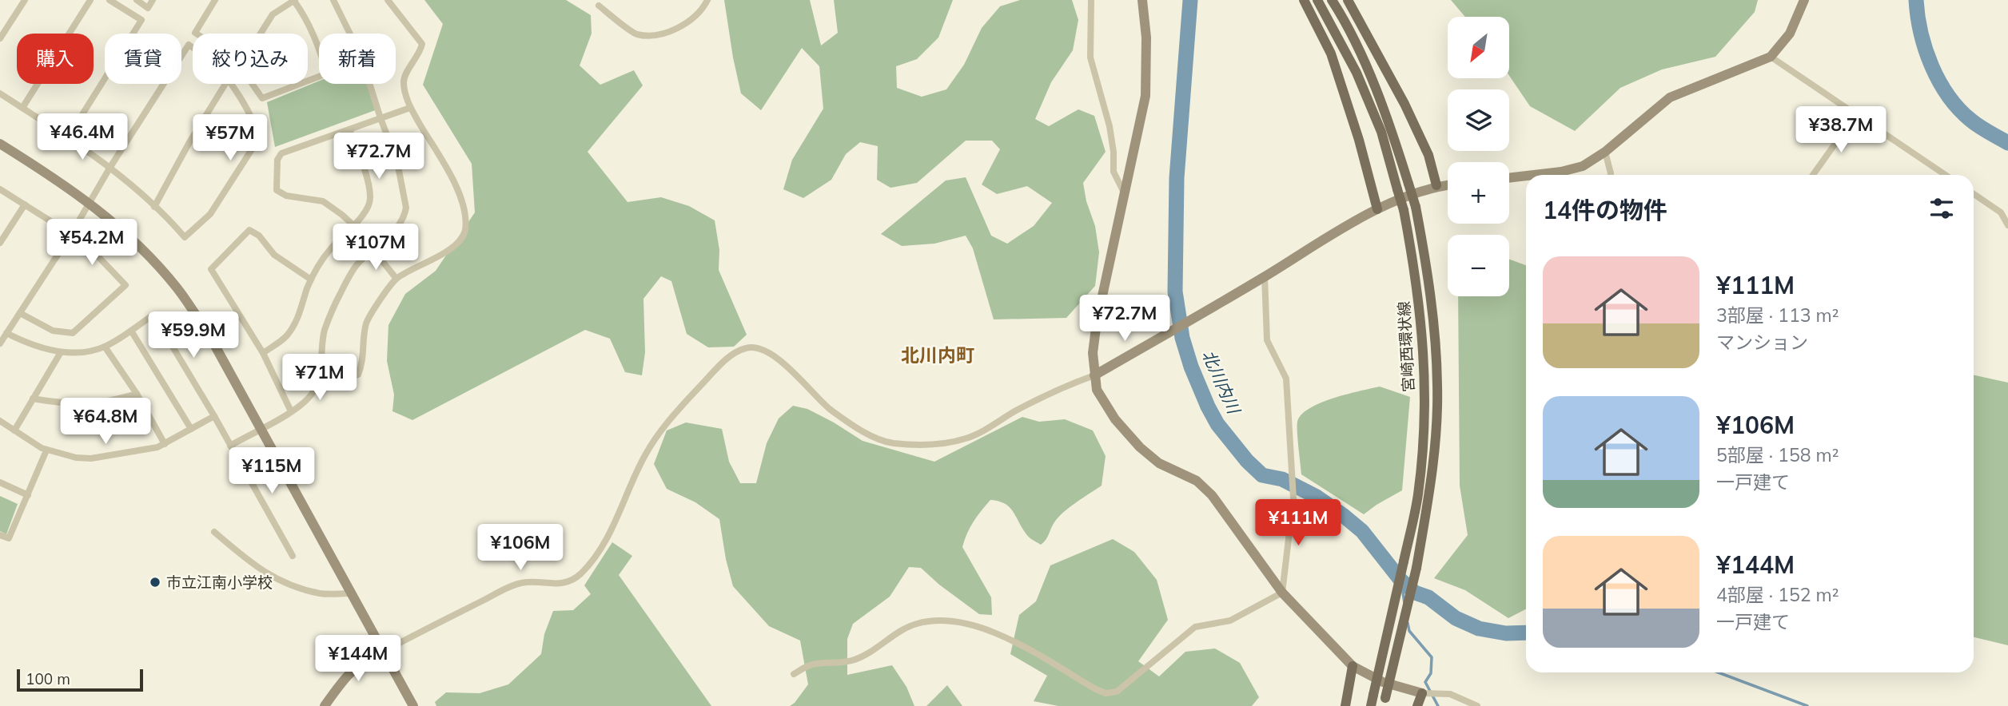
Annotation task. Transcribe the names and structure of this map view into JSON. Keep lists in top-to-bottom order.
{
  "streets": {
    "main road": ["宮崎西環状線"]
  },
  "districts": ["北川内町"],
  "water": ["北川内川"],
  "places": ["市立江南小学校"],
  "scale_bar": "100 m",
  "north": "bottom left",
  "page": {
    "map_buttons": ["+", "−"],
    "chip": [
      "購入",
      "賃貸",
      "絞り込み",
      "新着"
    ],
    "price": [
      "¥38.7M",
      "¥46.4M",
      "¥57M",
      "¥72.7M",
      "¥54.2M",
      "¥107M",
      "¥72.7M",
      "¥59.9M",
      "¥71M",
      "¥64.8M",
      "¥115M",
      "¥111M",
      "¥106M",
      "¥144M"
    ],
    "heading": "14件の物件",
    "list": [
      {
        "name": "¥111M",
        "note": "3部屋 · 113 m² · マンション"
      },
      {
        "name": "¥106M",
        "note": "5部屋 · 158 m² · 一戸建て"
      },
      {
        "name": "¥144M",
        "note": "4部屋 · 152 m² · 一戸建て"
      }
    ],
    "scale": "100 m"
  }
}
